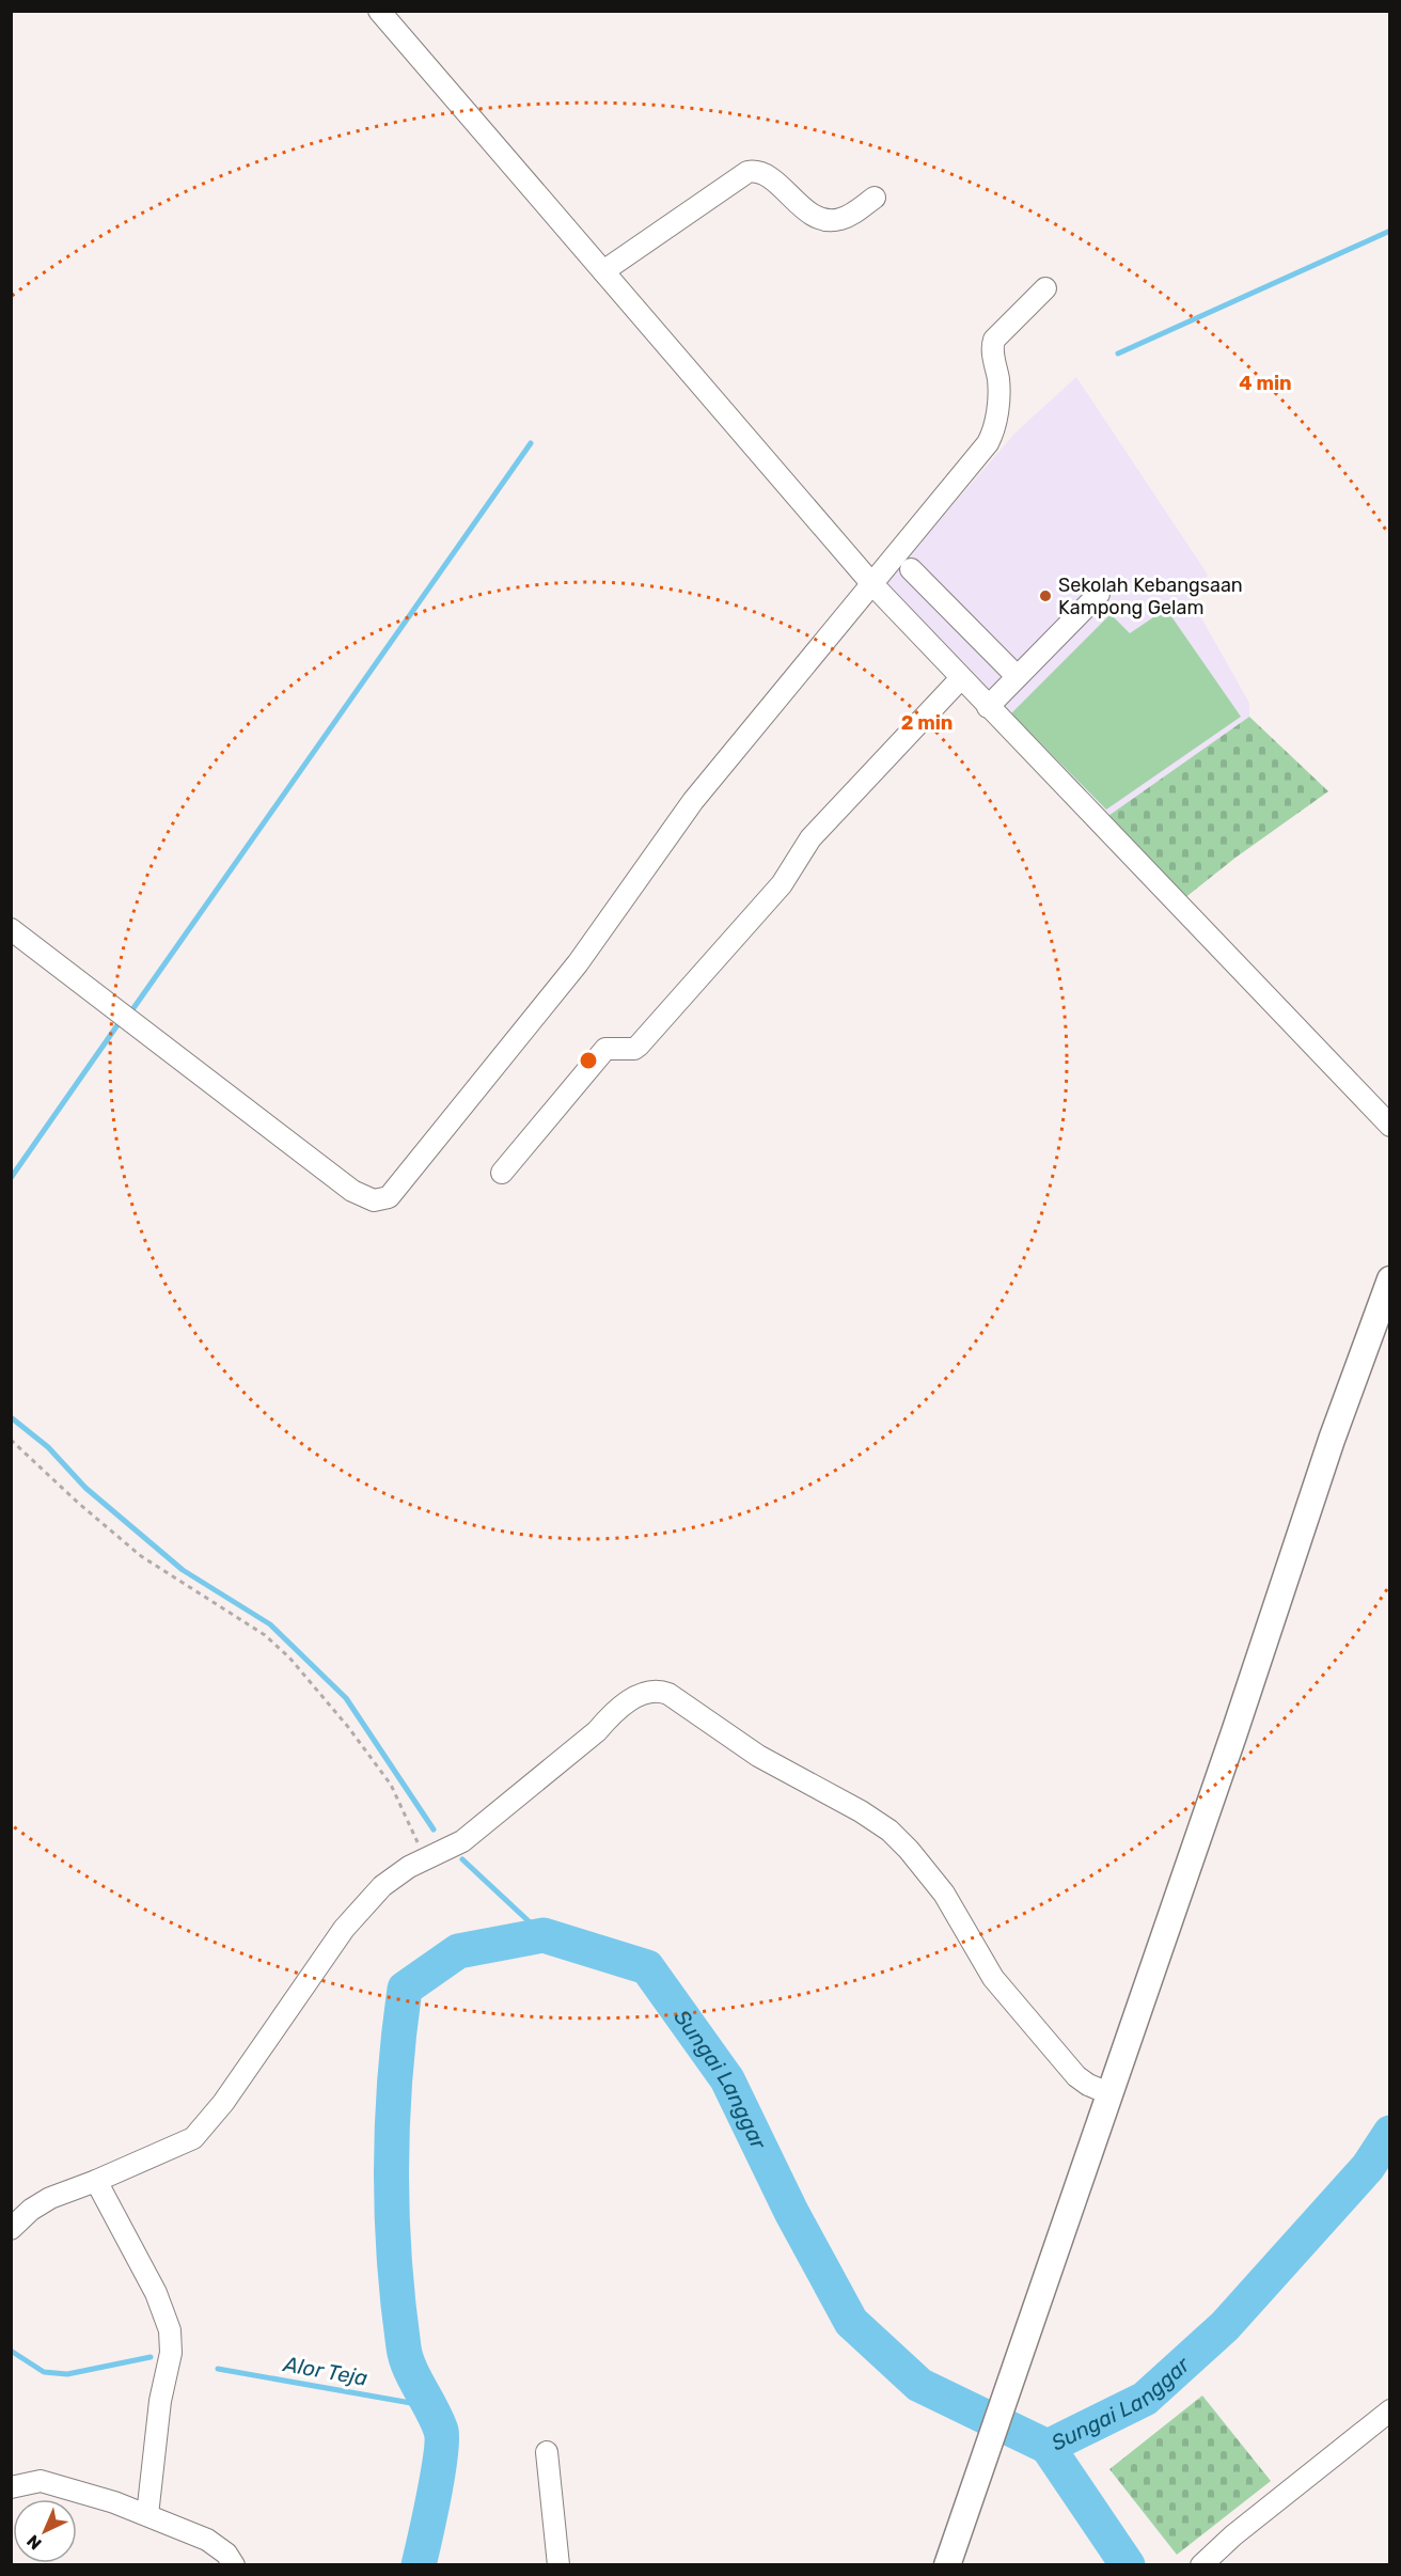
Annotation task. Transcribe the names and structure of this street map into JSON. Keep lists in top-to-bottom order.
{
  "water": ["Sungai Langgar", "Alor Teja"],
  "places": ["Sekolah Kebangsaan Kampong Gelam"],
  "north": "bottom left",
  "rings": ["4 min", "2 min"]
}
